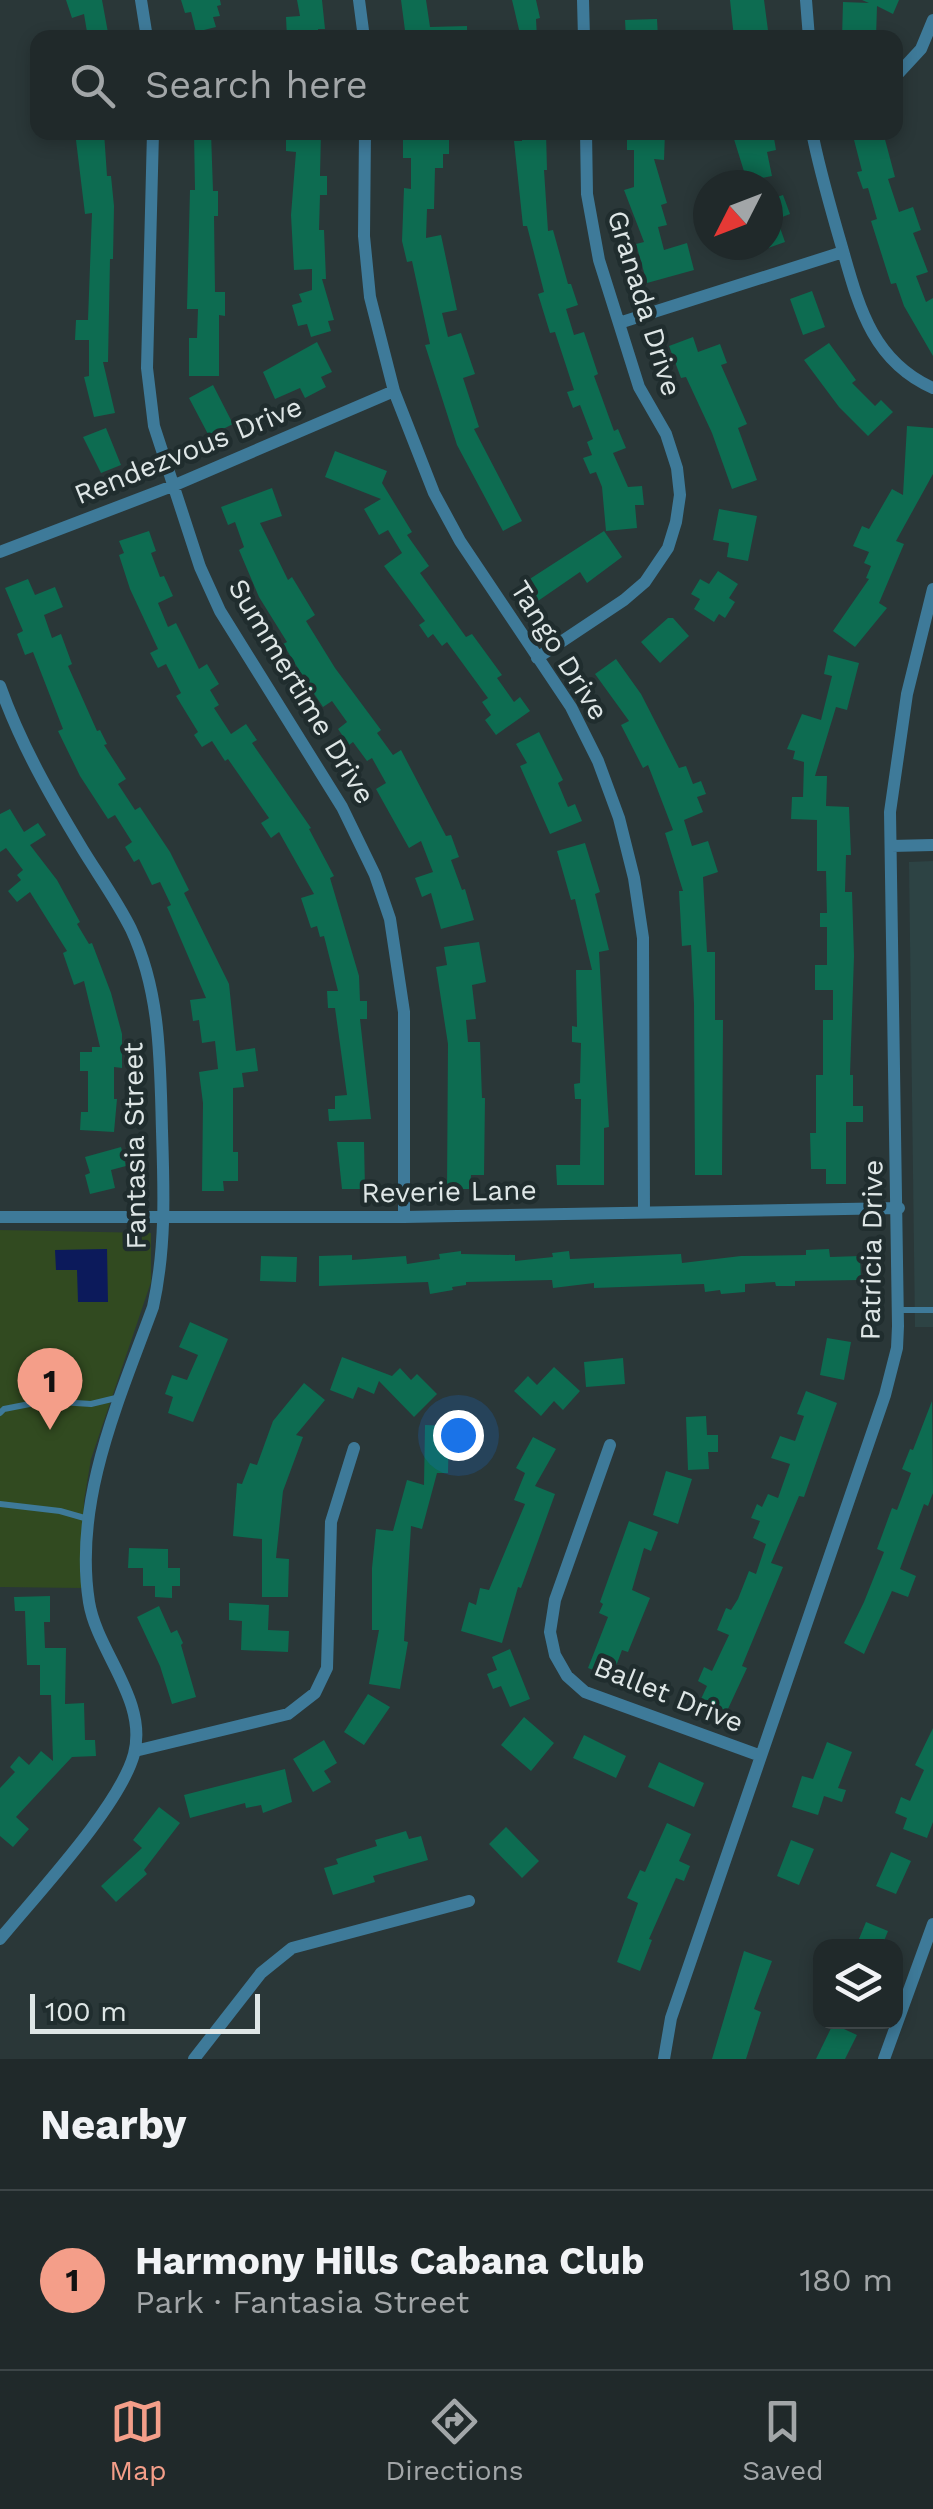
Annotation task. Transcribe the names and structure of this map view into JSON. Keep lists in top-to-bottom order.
{
  "streets": {
    "street": [
      "Granada Drive",
      "Rendezvous Drive",
      "Tango Drive",
      "Summertime Drive",
      "Fantasia Street",
      "Reverie Lane",
      "Patricia Drive",
      "Ballet Drive"
    ]
  },
  "crossings": [
    ["Granada Drive", "Tango Drive"],
    ["Rendezvous Drive", "Tango Drive"],
    ["Rendezvous Drive", "Summertime Drive"],
    ["Tango Drive", "Reverie Lane"],
    ["Summertime Drive", "Reverie Lane"],
    ["Fantasia Street", "Reverie Lane"],
    ["Reverie Lane", "Patricia Drive"],
    ["Patricia Drive", "Ballet Drive"]
  ],
  "scale_bar": "100 m",
  "north": "bottom left",
  "page": {
    "search": "Search here",
    "pins": "1",
    "scale": "100 m",
    "heading": "Nearby",
    "list": [
      {
        "mark": "1",
        "name": "Harmony Hills Cabana Club",
        "note": "Park · Fantasia Street",
        "value": "180 m"
      }
    ],
    "nav": ["Map", "Directions", "Saved"]
  }
}
